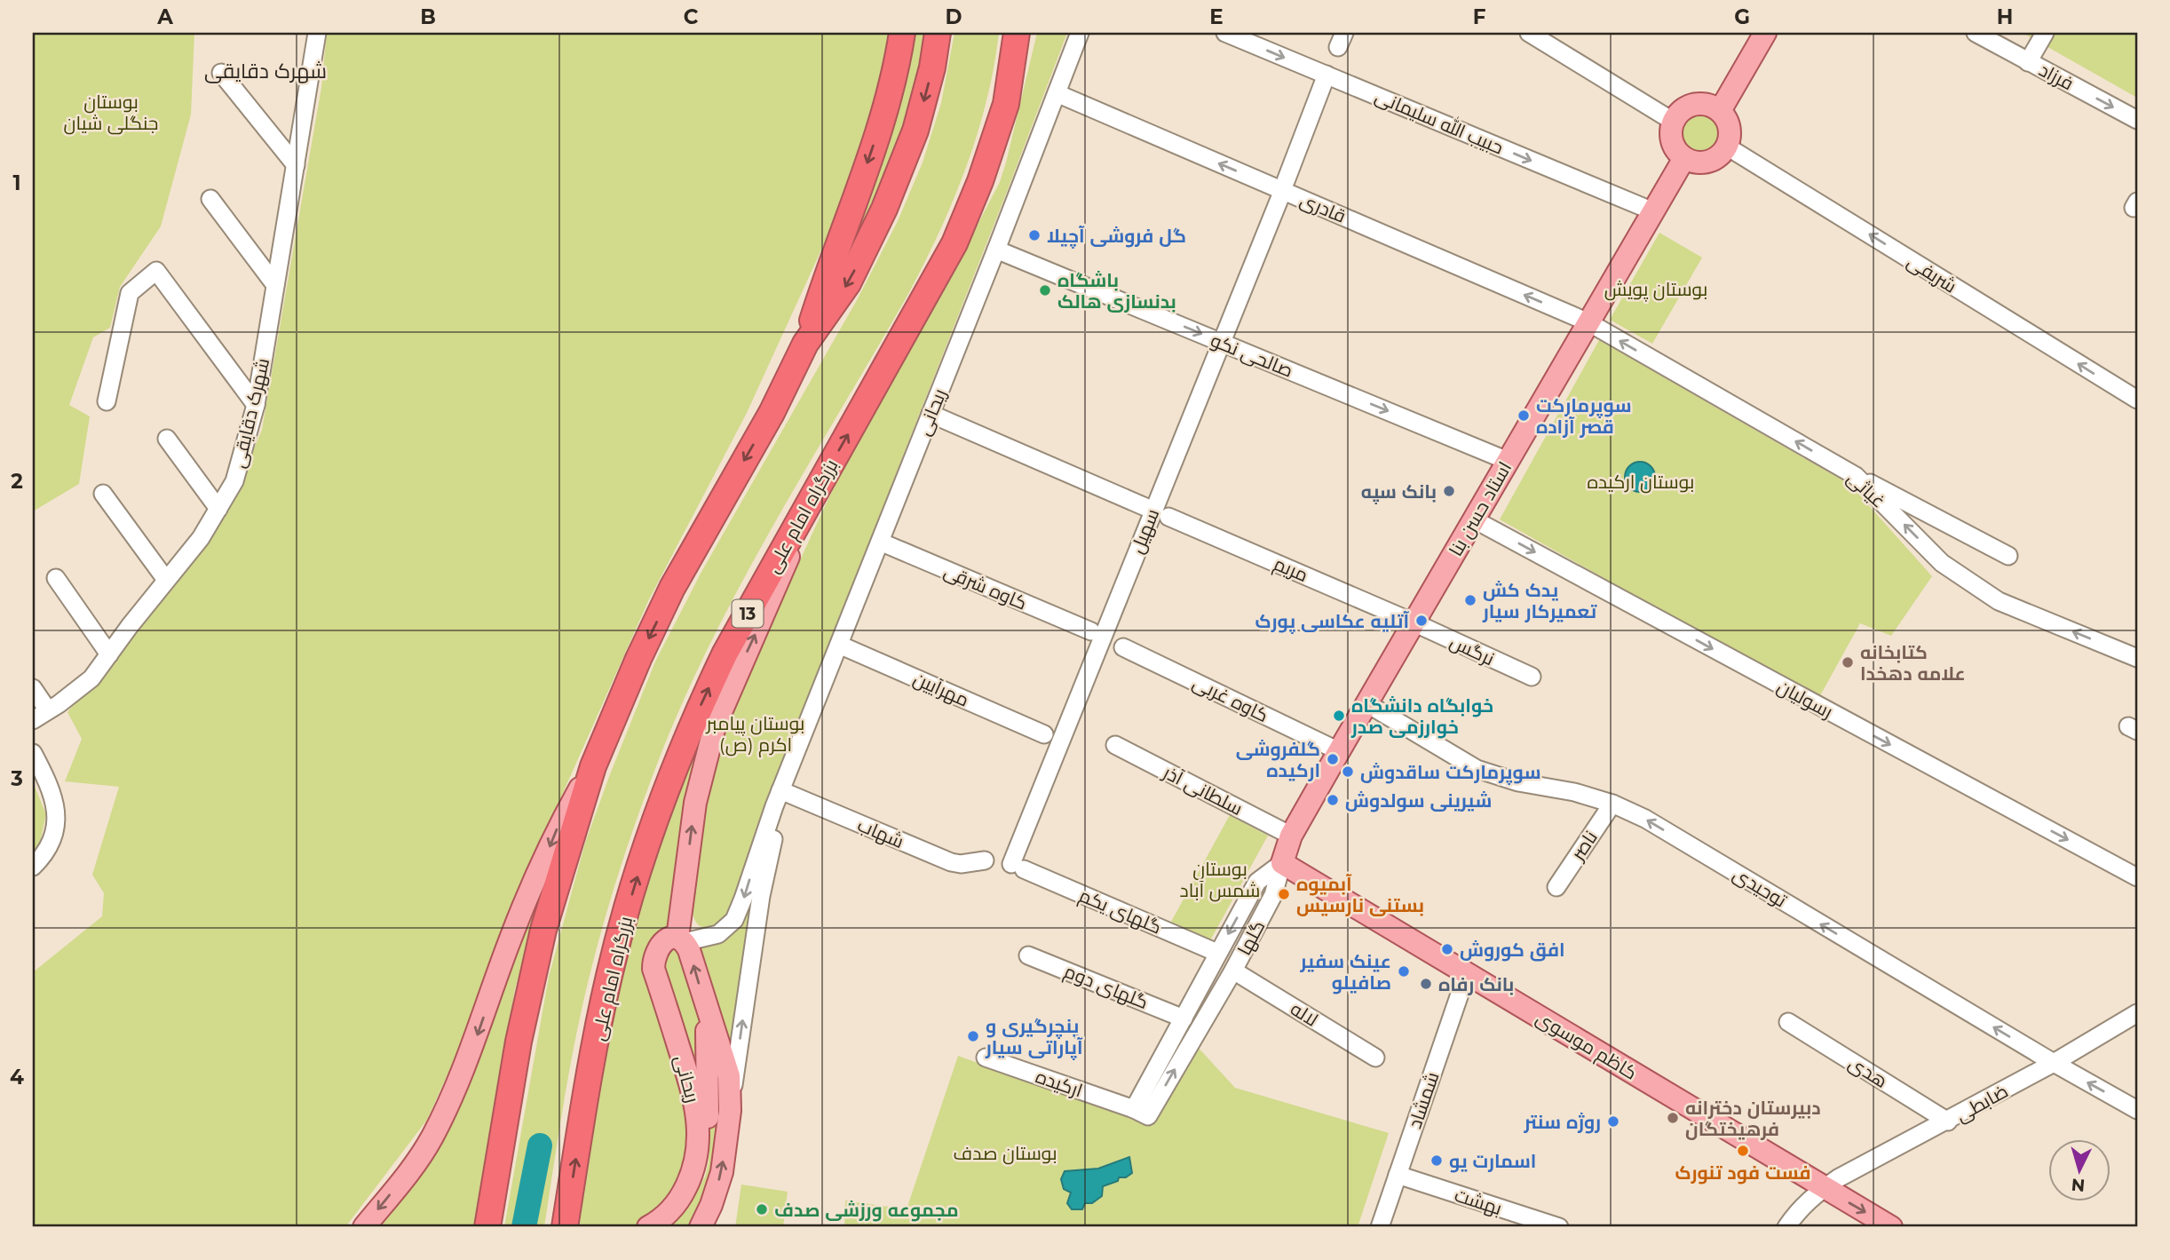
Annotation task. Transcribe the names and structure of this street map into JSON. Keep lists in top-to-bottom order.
{
  "streets": {
    "highway": ["بزرگراه امام علی", "13"],
    "main road": ["ریحانی", "استاد حسن بنا", "کاظم موسوی"],
    "street": [
      "فرزاد",
      "حبیب الله سلیمانی",
      "قادری",
      "شریفی",
      "صالحی نکو",
      "شهرک دقایقی",
      "غیاثی",
      "سهیل",
      "مریم",
      "کاوه شرقی",
      "نرگس",
      "مهرآیین",
      "کاوه غربی",
      "رسولیان",
      "سلطانی آذر",
      "شهاب",
      "ناصر",
      "توحیدی",
      "گلهای یکم",
      "گلها",
      "گلهای دوم",
      "لاله",
      "هدی",
      "ارکیده",
      "شمشاد",
      "ضابطی",
      "بهشت"
    ]
  },
  "crossings": [
    ["حبیب الله سلیمانی", "استاد حسن بنا"],
    ["قادری", "ریحانی"],
    ["قادری", "غیاثی"],
    ["قادری", "استاد حسن بنا"],
    ["شریفی", "استاد حسن بنا"],
    ["صالحی نکو", "ریحانی"],
    ["صالحی نکو", "استاد حسن بنا"],
    ["صالحی نکو", "سهیل"],
    ["ریحانی", "کاوه شرقی"],
    ["ریحانی", "مهرآیین"],
    ["ریحانی", "شهاب"],
    ["غیاثی", "استاد حسن بنا"],
    ["استاد حسن بنا", "مریم"],
    ["استاد حسن بنا", "نرگس"],
    ["استاد حسن بنا", "کاوه غربی"],
    ["استاد حسن بنا", "رسولیان"],
    ["استاد حسن بنا", "سلطانی آذر"],
    ["استاد حسن بنا", "توحیدی"],
    ["استاد حسن بنا", "گلها"],
    ["استاد حسن بنا", "کاظم موسوی"],
    ["سهیل", "گلهای یکم"],
    ["مریم", "نرگس"],
    ["ناصر", "توحیدی"],
    ["توحیدی", "ضابطی"],
    ["گلهای یکم", "گلها"],
    ["گلها", "گلهای دوم"],
    ["گلها", "لاله"],
    ["گلها", "کاظم موسوی"],
    ["گلها", "ارکیده"],
    ["کاظم موسوی", "شمشاد"],
    ["کاظم موسوی", "ضابطی"],
    ["هدی", "ضابطی"],
    ["شمشاد", "بهشت"]
  ],
  "one_way": [
    "فرزاد",
    "قادری",
    "شریفی",
    "صالحی نکو",
    "غیاثی",
    "رسولیان",
    "توحیدی"
  ],
  "districts": ["شهرک دقایقی"],
  "parks": [
    "بوستان جنگلی شیان",
    "بوستان پویش",
    "بوستان ارکیده",
    "بوستان پیامبر اکرم (ص)",
    "بوستان شمس آباد",
    "بوستان صدف"
  ],
  "places": [
    "گل فروشی آچیلا",
    "باشگاه بدنسازی هالک",
    "سوپرمارکت قصر آزاده",
    "بانک سپه",
    "یدک کش تعمیرکار سیار",
    "آتلیه عکاسی پورک",
    "کتابخانه علامه دهخدا",
    "خوابگاه دانشگاه خوارزمی صدر",
    "گلفروشی ارکیده",
    "سوپرمارکت ساقدوش",
    "شیرینی سولدوش",
    "آبمیوه بستنی نارسیس",
    "افق کوروش",
    "عینک سفیر صافیلو",
    "بانک رفاه",
    "پنچرگیری و آپاراتی سیار",
    "دبیرستان دخترانه فرهیختگان",
    "روژه سنتر",
    "فست فود تنورک",
    "اسمارت یو",
    "مجموعه ورزشی صدف"
  ],
  "north": "bottom",
  "grid": {
    "columns": [
      "A",
      "B",
      "C",
      "D",
      "E",
      "F",
      "G",
      "H"
    ],
    "rows": [
      "1",
      "2",
      "3",
      "4"
    ]
  }
}
